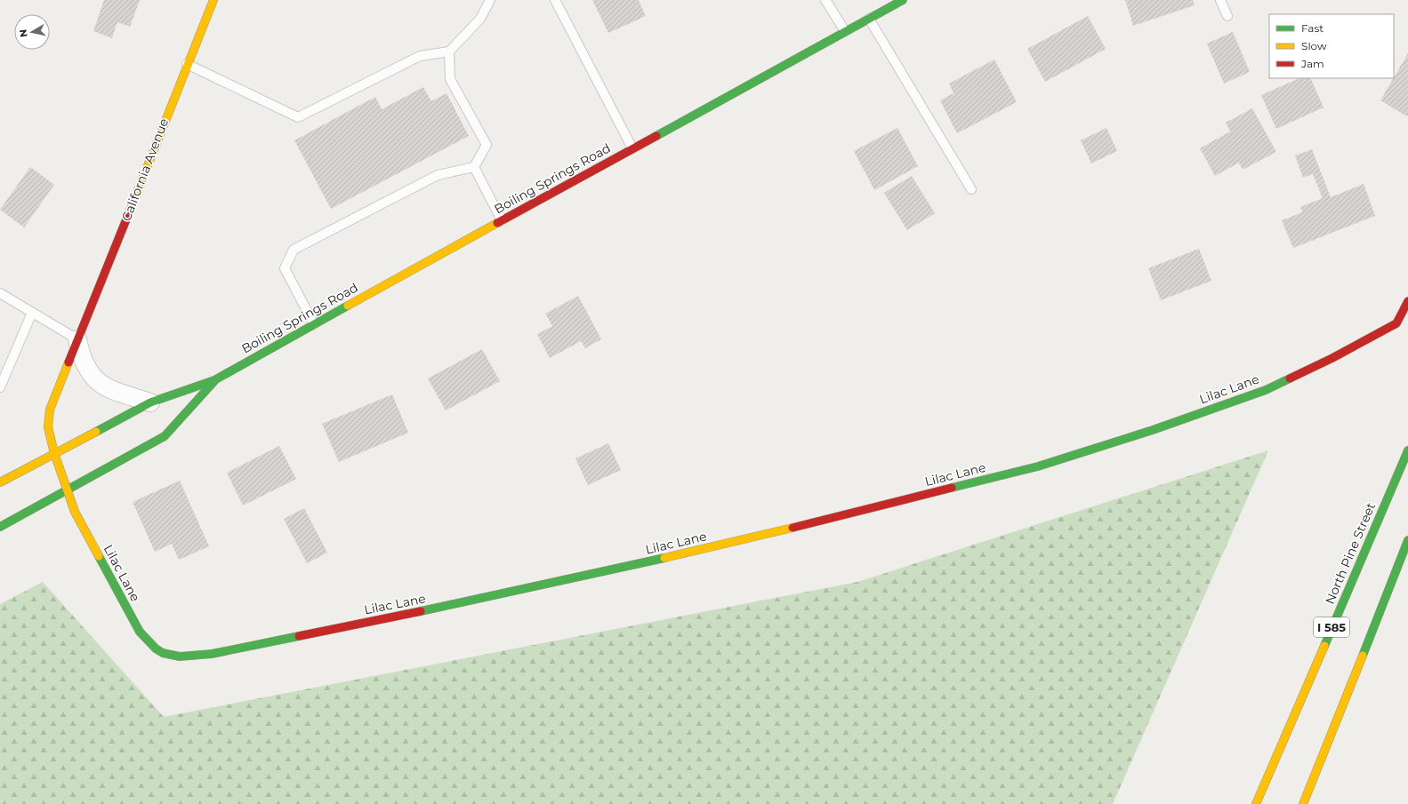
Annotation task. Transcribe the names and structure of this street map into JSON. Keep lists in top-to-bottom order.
{
  "streets": {
    "main road": [
      "California Avenue",
      "Boiling Springs Road",
      "Lilac Lane",
      "North Pine Street",
      "I 585"
    ]
  },
  "crossings": [
    ["California Avenue", "Boiling Springs Road"],
    ["California Avenue", "Lilac Lane"],
    ["Boiling Springs Road", "Lilac Lane"]
  ],
  "legend": ["Fast", "Slow", "Jam"],
  "north": "left"
}
